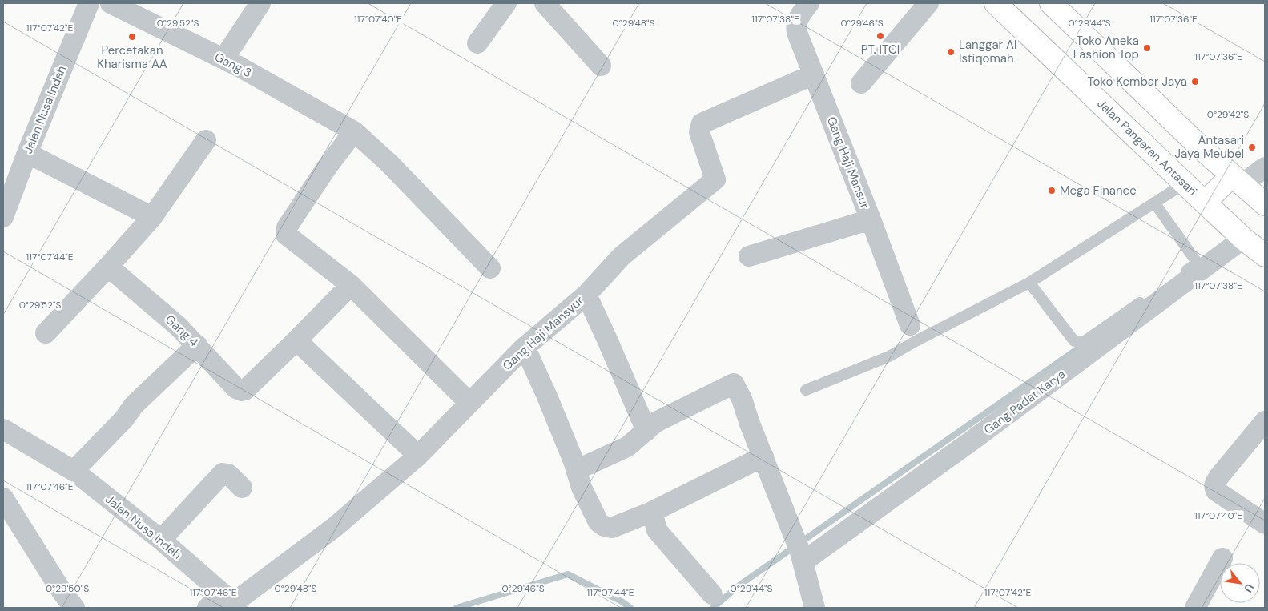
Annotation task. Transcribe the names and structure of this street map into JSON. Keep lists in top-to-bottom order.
{
  "streets": {
    "highway": ["Jalan Pangeran Antasari"],
    "street": [
      "Gang 3",
      "Jalan Nusa Indah",
      "Gang Haji Mansur",
      "Gang 4",
      "Gang Haji Mansyur",
      "Gang Padat Karya"
    ]
  },
  "crossings": [
    ["Jalan Nusa Indah", "Gang Haji Mansyur"],
    ["Jalan Pangeran Antasari", "Gang Padat Karya"],
    ["Gang Haji Mansur", "Gang Haji Mansyur"]
  ],
  "places": [
    "PT. ITCI",
    "Percetakan Kharisma AA",
    "Toko Aneka Fashion Top",
    "Langgar Al Istiqomah",
    "Toko Kembar Jaya",
    "Antasari Jaya Meubel",
    "Mega Finance"
  ],
  "north": "bottom right",
  "coordinates": [
    "117°07'40\"E",
    "117°07'38\"E",
    "117°07'36\"E",
    "0°29'52\"S",
    "0°29'48\"S",
    "0°29'46\"S",
    "0°29'44\"S",
    "117°07'42\"E",
    "0°29'42\"S",
    "117°07'44\"E",
    "117°07'46\"E",
    "0°29'50\"S"
  ]
}
